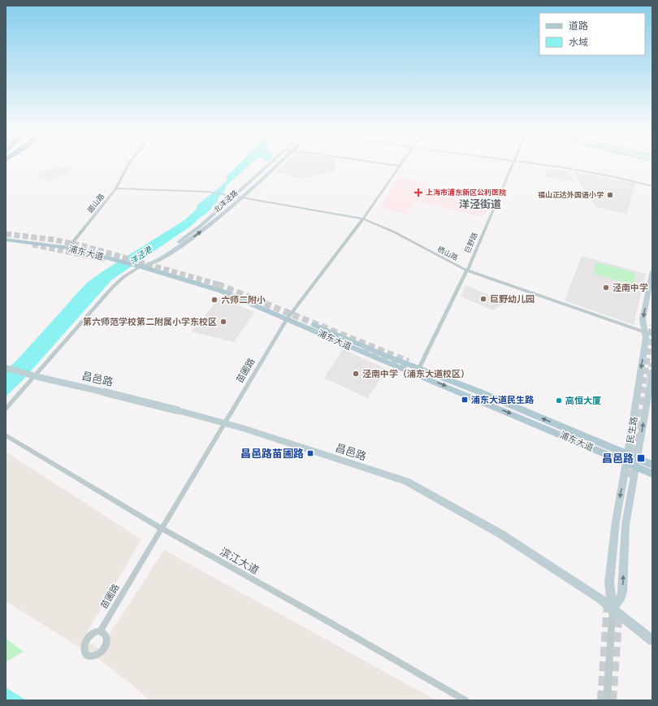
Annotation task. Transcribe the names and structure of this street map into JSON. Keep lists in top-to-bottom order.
{
  "streets": {
    "main road": [
      "北洋泾路",
      "浦东大道",
      "昌邑路",
      "民生路"
    ],
    "street": [
      "崮山路",
      "巨野路",
      "栖山路",
      "苗圃路",
      "滨江大道"
    ]
  },
  "crossings": [
    ["北洋泾路", "浦东大道"],
    ["北洋泾路", "栖山路"],
    ["崮山路", "浦东大道"],
    ["崮山路", "栖山路"],
    ["巨野路", "浦东大道"],
    ["巨野路", "栖山路"],
    ["浦东大道", "苗圃路"],
    ["浦东大道", "民生路"],
    ["栖山路", "苗圃路"],
    ["栖山路", "民生路"],
    ["苗圃路", "昌邑路"],
    ["苗圃路", "滨江大道"],
    ["昌邑路", "民生路"]
  ],
  "districts": ["洋泾街道"],
  "water": ["洋泾港"],
  "places": {
    "health": ["上海市浦东新区公利医院"],
    "other": [
      "福山正达外国语小学",
      "泾南中学",
      "巨野幼儿园",
      "六师二附小",
      "第六师范学校第二附属小学东校区",
      "泾南中学（浦东大道校区）",
      "高恒大厦"
    ],
    "transit": ["浦东大道民生路", "昌邑路苗圃路", "昌邑路"]
  },
  "legend": ["道路", "水域"]
}
